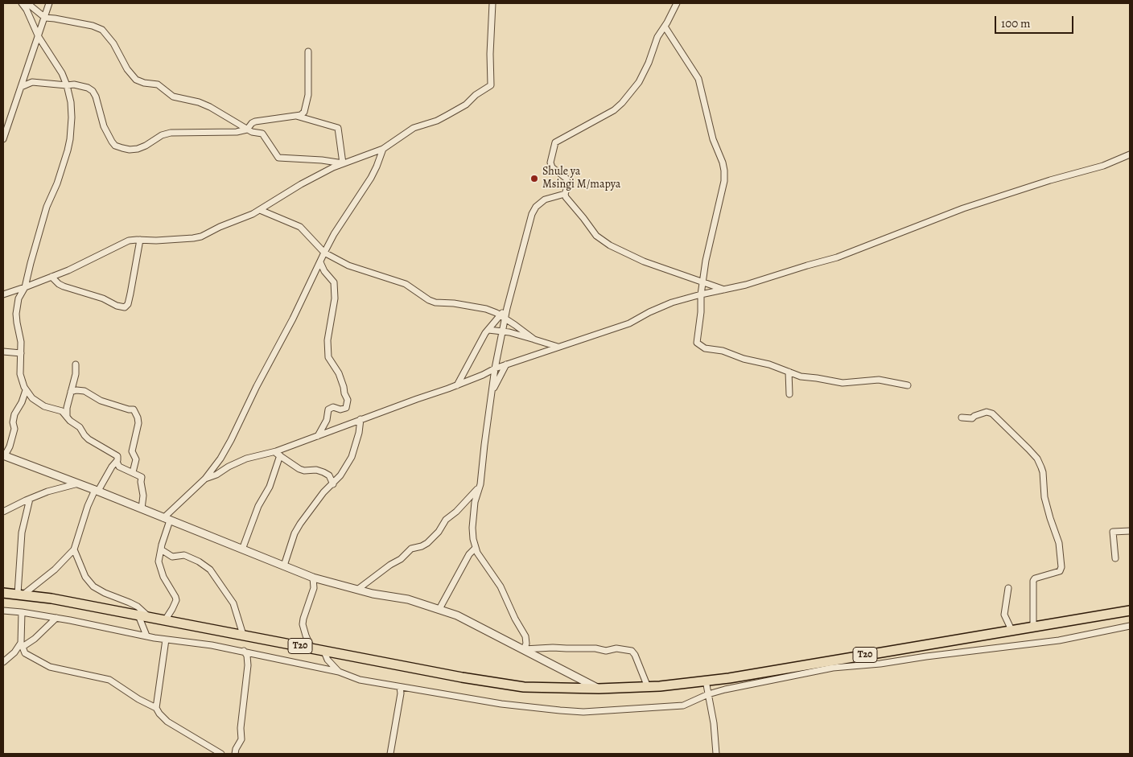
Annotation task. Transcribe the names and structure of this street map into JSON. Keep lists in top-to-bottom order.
{
  "streets": {
    "main road": ["T20"]
  },
  "places": ["Shule ya Msingi M/mapya"],
  "scale_bar": "100 m"
}
